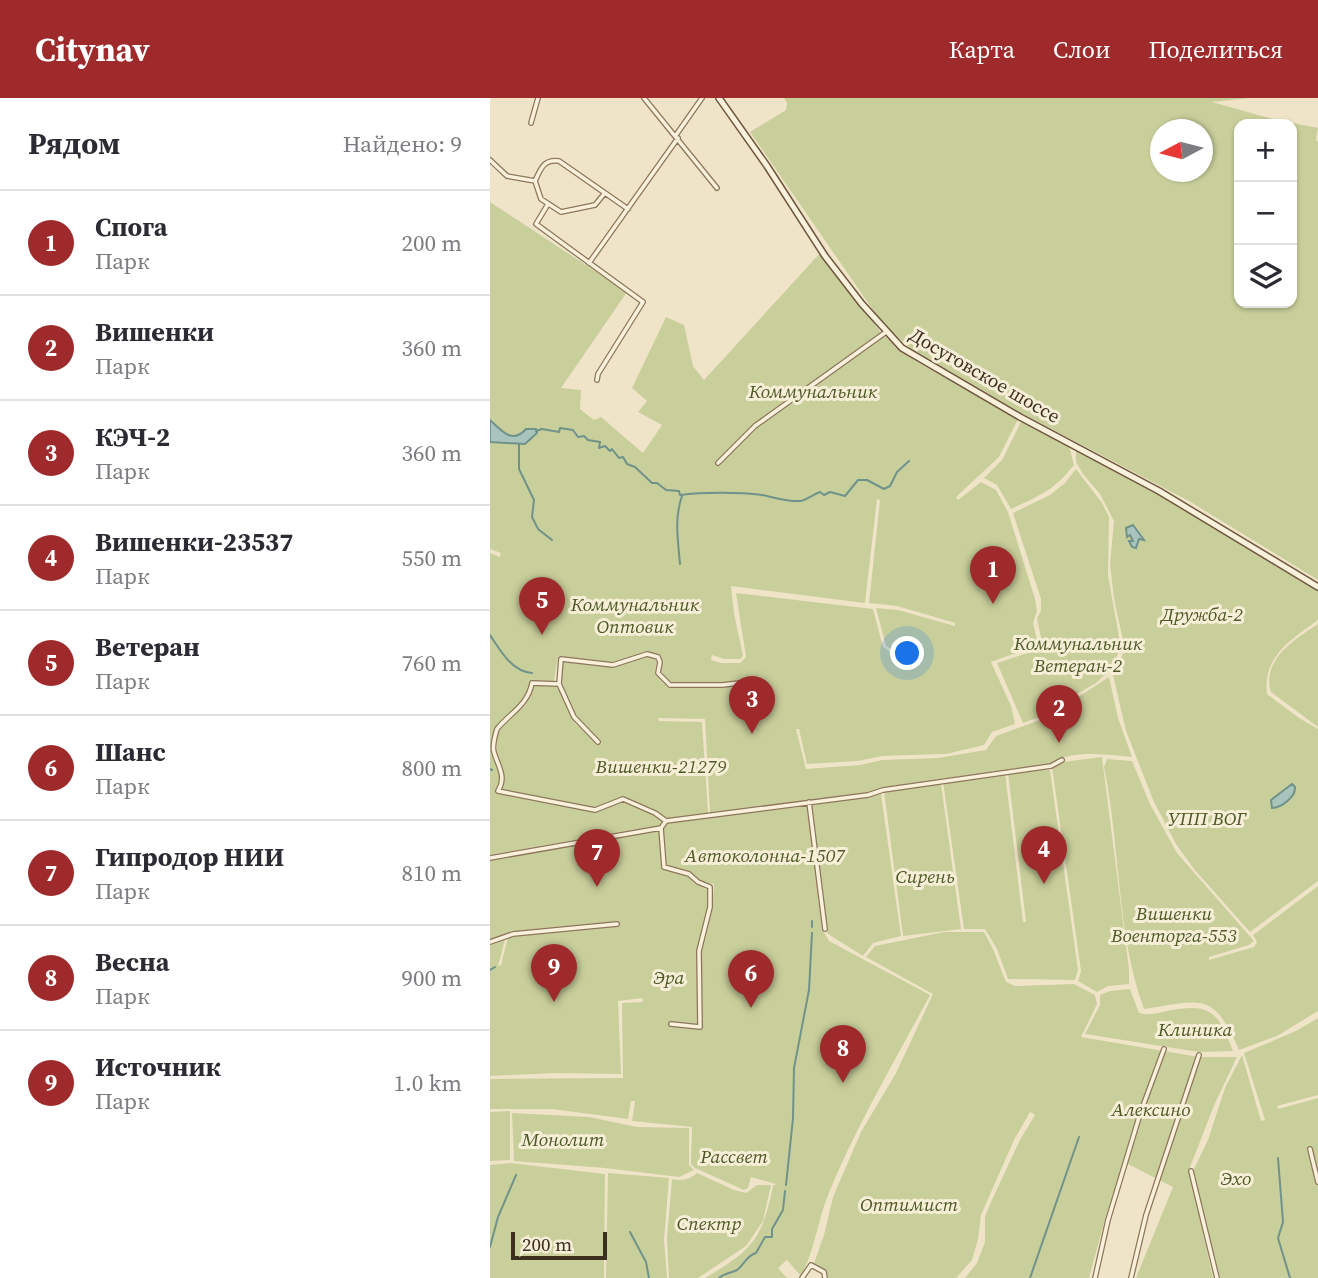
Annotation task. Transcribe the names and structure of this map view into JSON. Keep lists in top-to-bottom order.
{
  "streets": {
    "main road": ["Досуговское шоссе"]
  },
  "parks": [
    "Коммунальник",
    "Коммунальник Оптовик",
    "Дружба-2",
    "Коммунальник Ветеран-2",
    "Вишенки-21279",
    "УПП ВОГ",
    "Автоколонна-1507",
    "Сирень",
    "Вишенки Военторга-553",
    "Эра",
    "Клиника",
    "Алексино",
    "Монолит",
    "Рассвет",
    "Эхо",
    "Оптимист",
    "Спектр"
  ],
  "scale_bar": "200 m",
  "north": "left",
  "page": {
    "header": "Citynav",
    "nav": ["Карта", "Слои", "Поделиться"],
    "heading": ["Рядом", "Найдено: 9"],
    "map_buttons": ["+", "−"],
    "list": [
      {
        "mark": "1",
        "name": "Спога",
        "note": "Парк",
        "value": "200 m"
      },
      {
        "mark": "2",
        "name": "Вишенки",
        "note": "Парк",
        "value": "360 m"
      },
      {
        "mark": "3",
        "name": "КЭЧ-2",
        "note": "Парк",
        "value": "360 m"
      },
      {
        "mark": "4",
        "name": "Вишенки-23537",
        "note": "Парк",
        "value": "550 m"
      },
      {
        "mark": "5",
        "name": "Ветеран",
        "note": "Парк",
        "value": "760 m"
      },
      {
        "mark": "6",
        "name": "Шанс",
        "note": "Парк",
        "value": "800 m"
      },
      {
        "mark": "7",
        "name": "Гипродор НИИ",
        "note": "Парк",
        "value": "810 m"
      },
      {
        "mark": "8",
        "name": "Весна",
        "note": "Парк",
        "value": "900 m"
      },
      {
        "mark": "9",
        "name": "Источник",
        "note": "Парк",
        "value": "1.0 km"
      }
    ],
    "pins": [
      "1",
      "5",
      "3",
      "2",
      "4",
      "7",
      "9",
      "6",
      "8"
    ],
    "scale": "200 m"
  }
}
